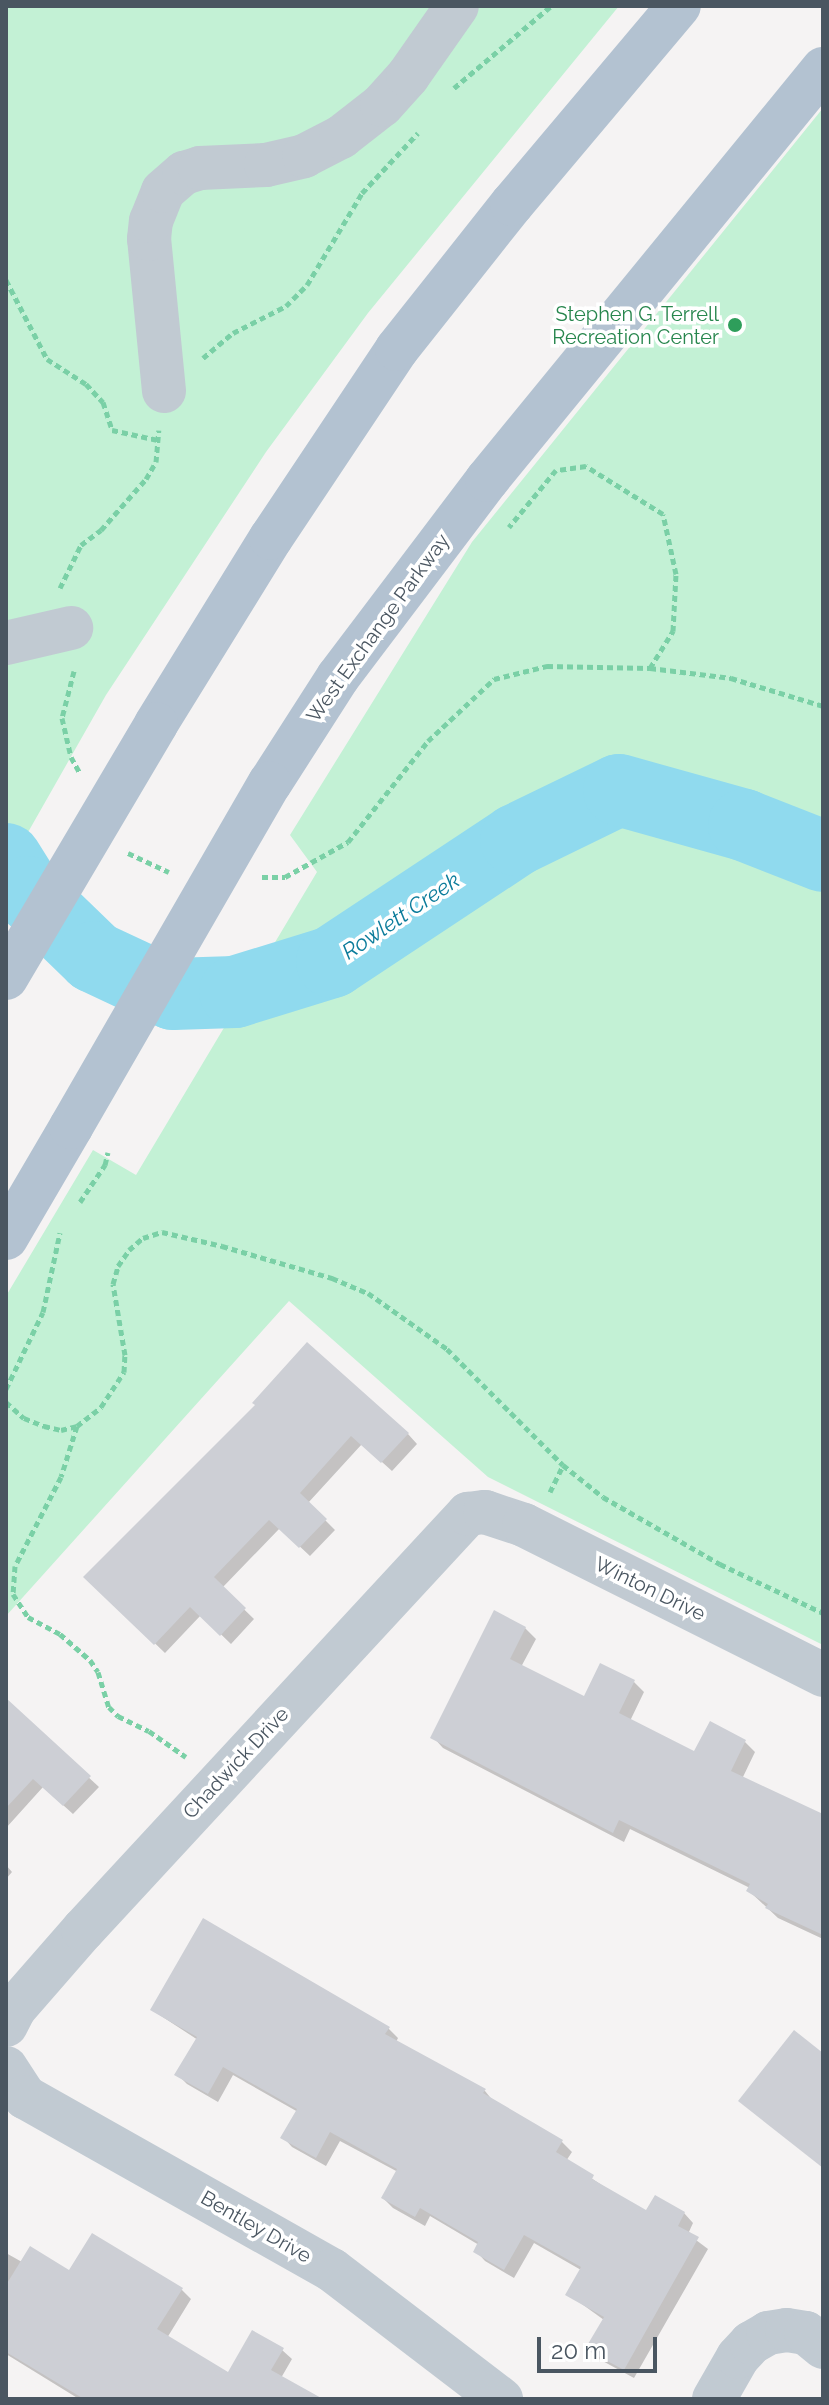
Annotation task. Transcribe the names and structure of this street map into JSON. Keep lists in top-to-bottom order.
{
  "streets": {
    "main road": ["West Exchange Parkway"],
    "street": ["Winton Drive", "Chadwick Drive", "Bentley Drive"]
  },
  "crossings": [
    ["Winton Drive", "Chadwick Drive"]
  ],
  "water": ["Rowlett Creek"],
  "places": ["Stephen G. Terrell Recreation Center"],
  "scale_bar": "20 m"
}
